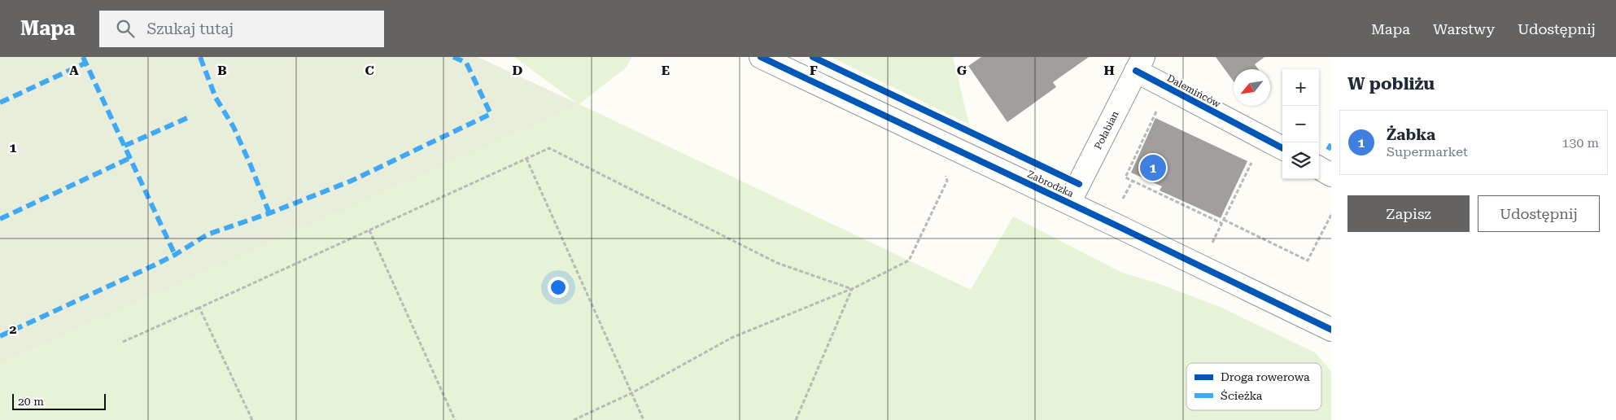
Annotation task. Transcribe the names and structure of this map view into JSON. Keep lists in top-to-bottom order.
{
  "streets": {
    "street": ["Dalemińców", "Połabian", "Zabrodzka"]
  },
  "crossings": [
    ["Dalemińców", "Połabian"],
    ["Połabian", "Zabrodzka"]
  ],
  "legend": ["Droga rowerowa", "Ścieżka"],
  "scale_bar": "20 m",
  "north": "bottom left",
  "page": {
    "header": "Mapa",
    "search": "Szukaj tutaj",
    "nav": ["Mapa", "Warstwy", "Udostępnij"],
    "heading": "W pobliżu",
    "map_buttons": ["+", "−"],
    "list": [
      {
        "mark": "1",
        "name": "Żabka",
        "note": "Supermarket",
        "value": "130 m"
      }
    ],
    "pins": "1",
    "buttons": ["Zapisz", "Udostępnij"],
    "scale": "20 m"
  },
  "grid": {
    "columns": [
      "A",
      "B",
      "C",
      "D",
      "E",
      "F",
      "G",
      "H"
    ],
    "rows": ["1", "2"]
  }
}
